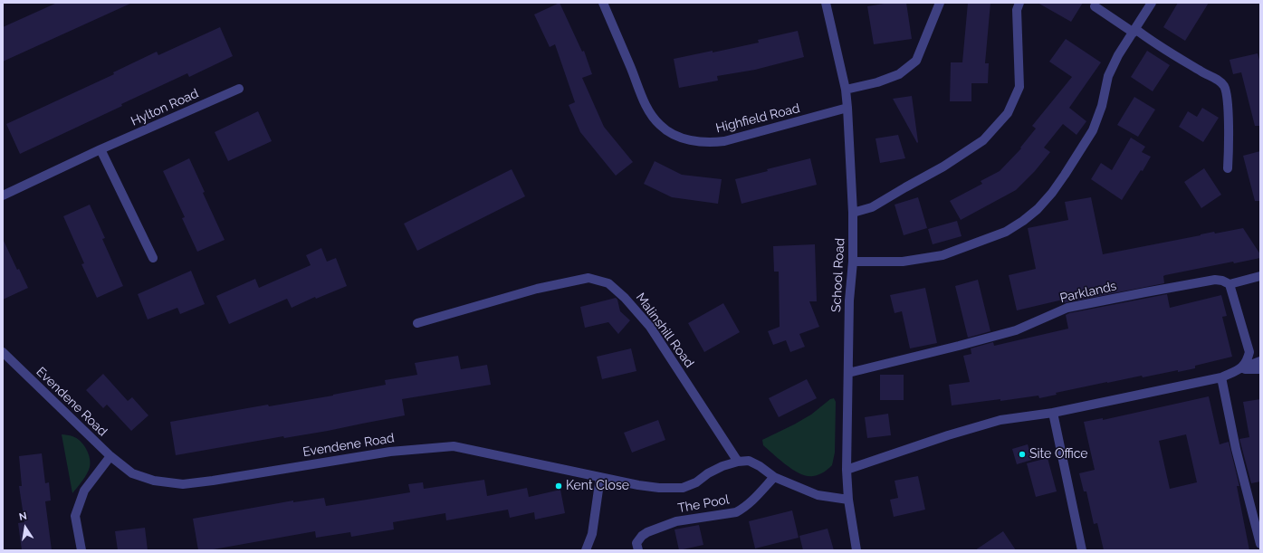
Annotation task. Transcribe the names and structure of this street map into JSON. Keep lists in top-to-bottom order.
{
  "streets": {
    "street": [
      "Hylton Road",
      "Highfield Road",
      "School Road",
      "Parklands",
      "Malinshill Road",
      "Evendene Road",
      "The Pool"
    ]
  },
  "crossings": [
    ["Highfield Road", "School Road"],
    ["School Road", "Parklands"],
    ["Malinshill Road", "Evendene Road"]
  ],
  "places": ["Site Office", "Kent Close"],
  "north": "top"
}
